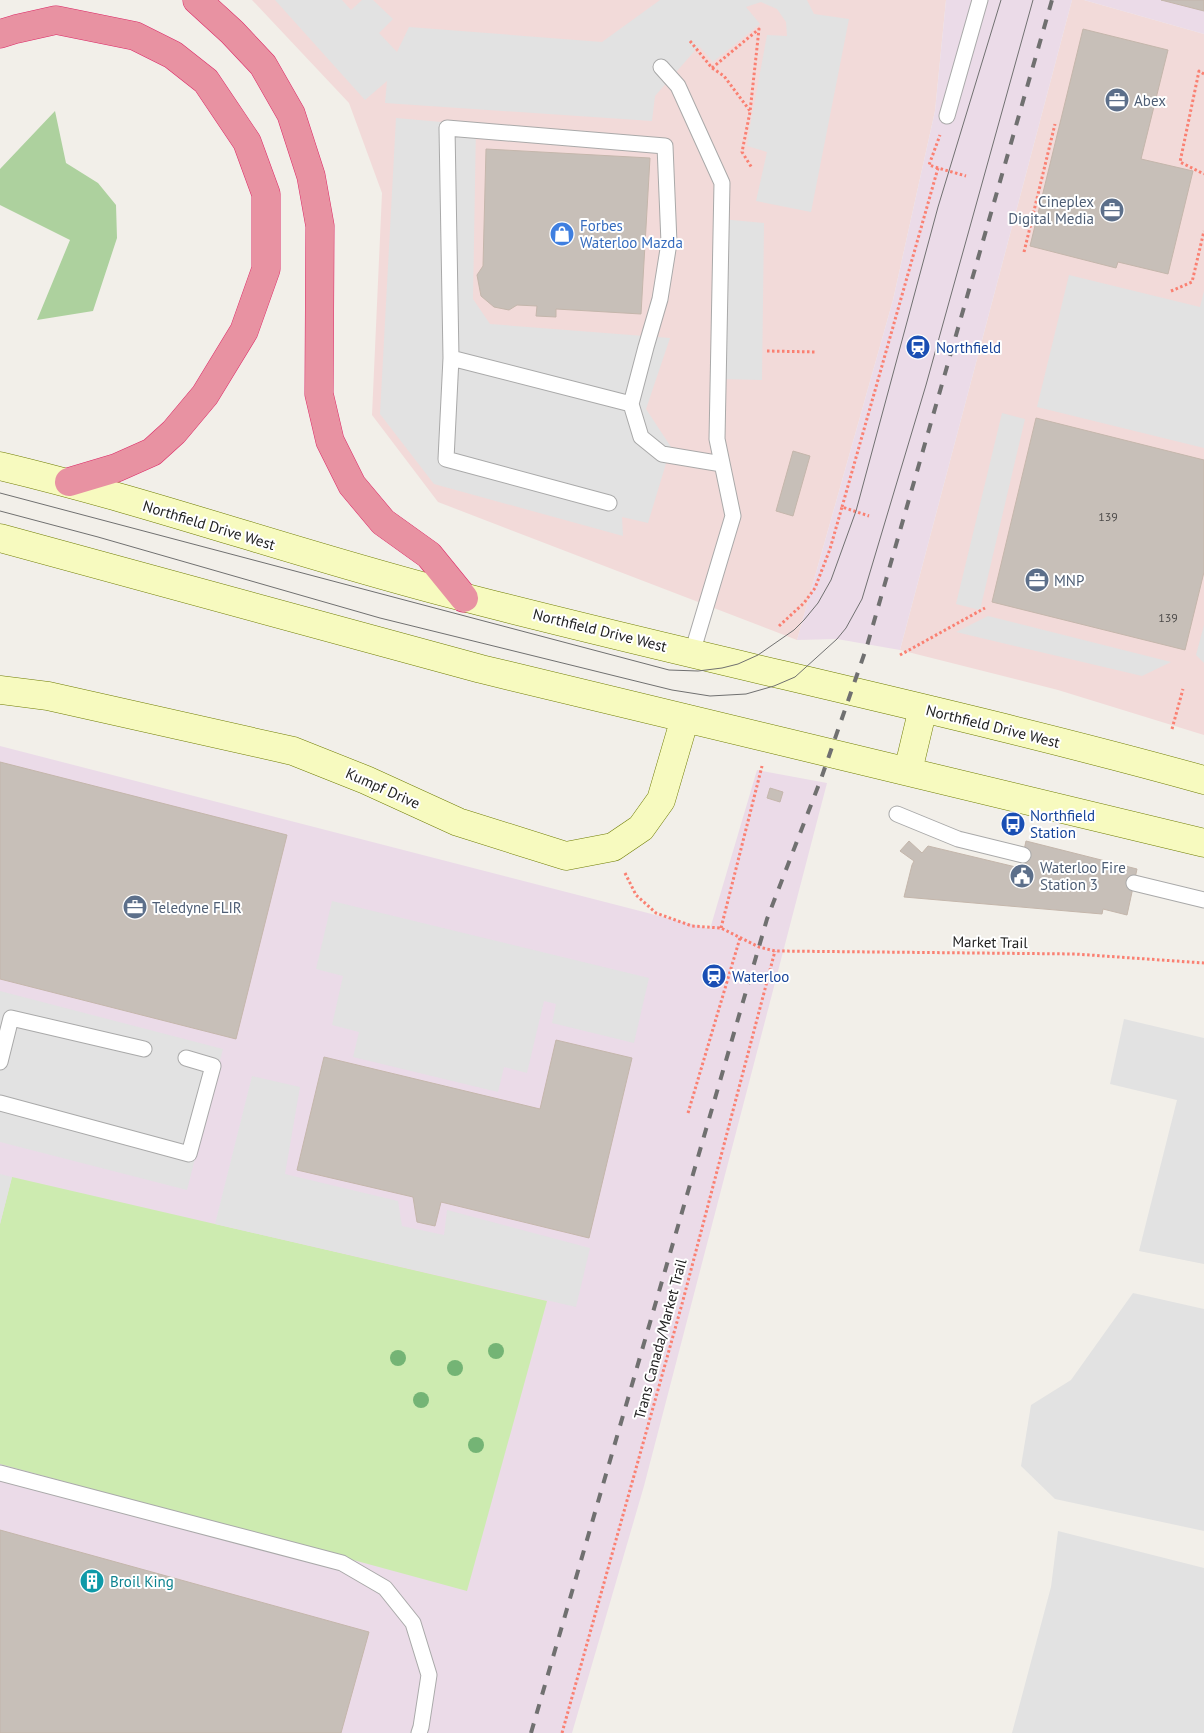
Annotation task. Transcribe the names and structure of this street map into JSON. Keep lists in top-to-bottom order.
{
  "streets": {
    "main road": ["Northfield Drive West", "Kumpf Drive"],
    "path": ["Market Trail", "Trans Canada/Market Trail"]
  },
  "crossings": [
    ["Market Trail", "Trans Canada/Market Trail"]
  ],
  "places": {
    "office": [
      "Abex",
      "Cineplex Digital Media",
      "MNP",
      "Teledyne FLIR"
    ],
    "shop": ["Forbes Waterloo Mazda"],
    "station": ["Northfield", "Waterloo"],
    "bus stop": ["Northfield Station"],
    "public building": ["Waterloo Fire Station 3"],
    "building": ["Broil King"]
  },
  "house_numbers": ["139", "139"]
}
